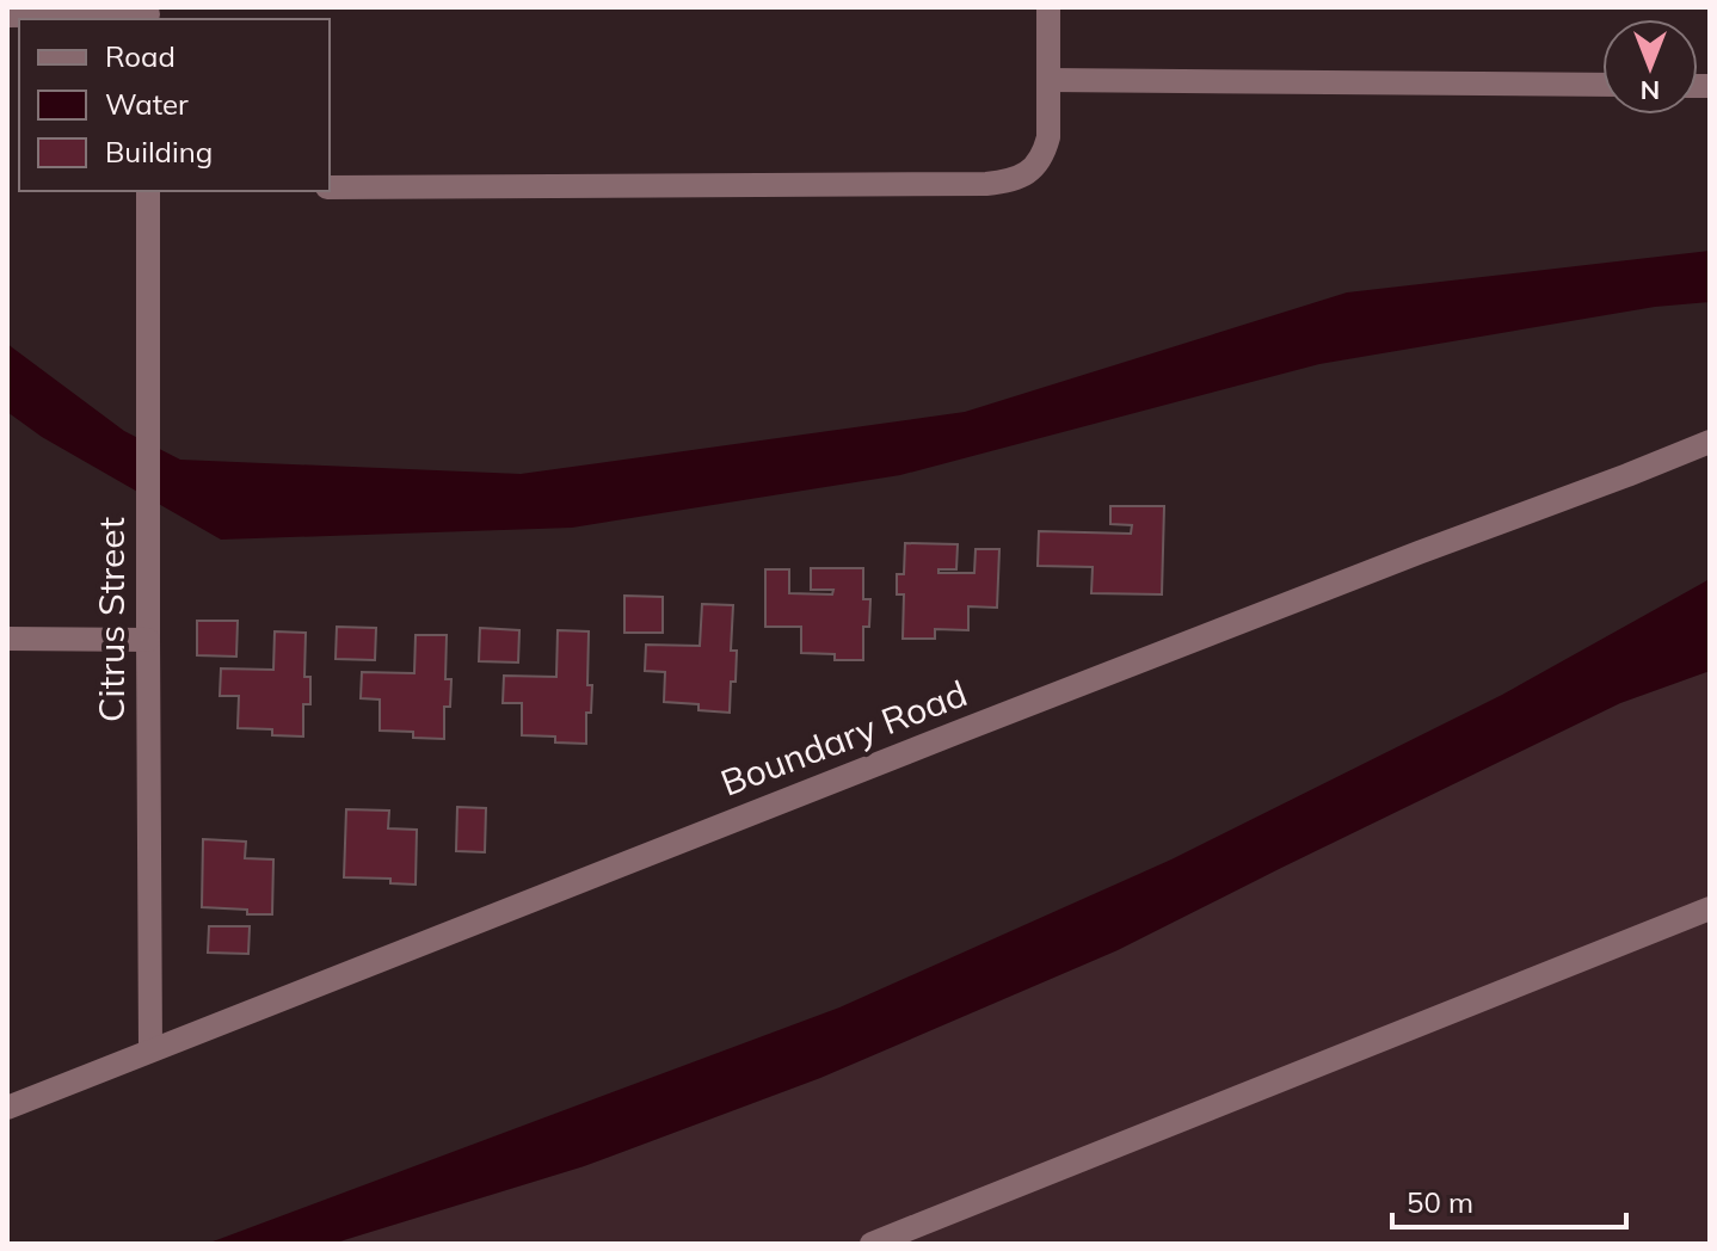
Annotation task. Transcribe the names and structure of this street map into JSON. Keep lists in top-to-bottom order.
{
  "streets": {
    "street": ["Citrus Street", "Boundary Road"]
  },
  "crossings": [
    ["Citrus Street", "Boundary Road"]
  ],
  "legend": ["Road", "Water", "Building"],
  "scale_bar": "50 m",
  "north": "bottom"
}
